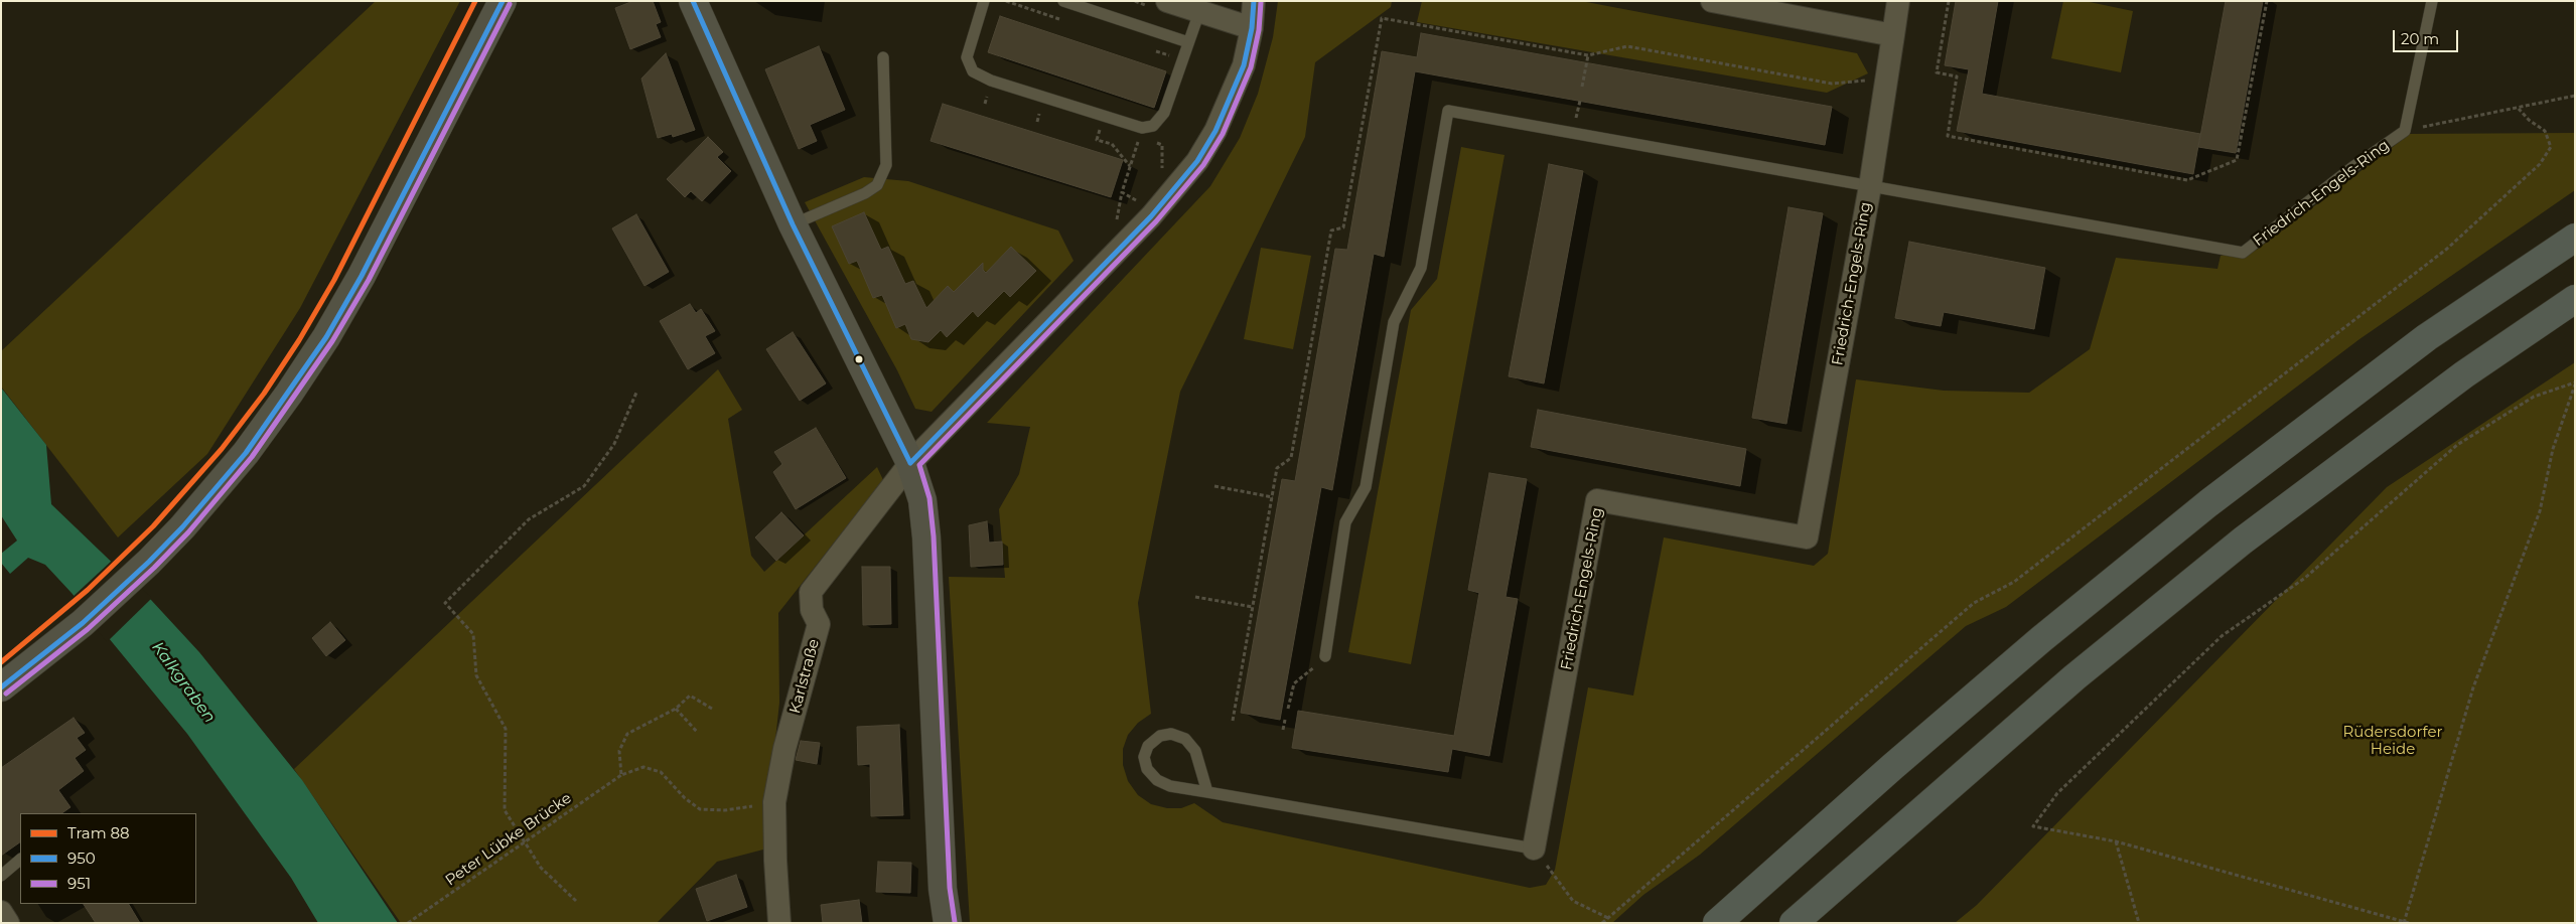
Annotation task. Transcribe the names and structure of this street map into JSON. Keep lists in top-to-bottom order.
{
  "streets": {
    "street": ["Friedrich-Engels-Ring", "Karlstraße"],
    "path": ["Peter Lübke Brücke"]
  },
  "crossings": [
    ["Karlstraße", "Peter Lübke Brücke"]
  ],
  "water": ["Kalkgraben"],
  "parks": ["Rüdersdorfer Heide"],
  "lines": ["tram line 88", "transit line 950", "transit line 951"],
  "legend": ["Tram 88", "950", "951"],
  "scale_bar": "20 m"
}
